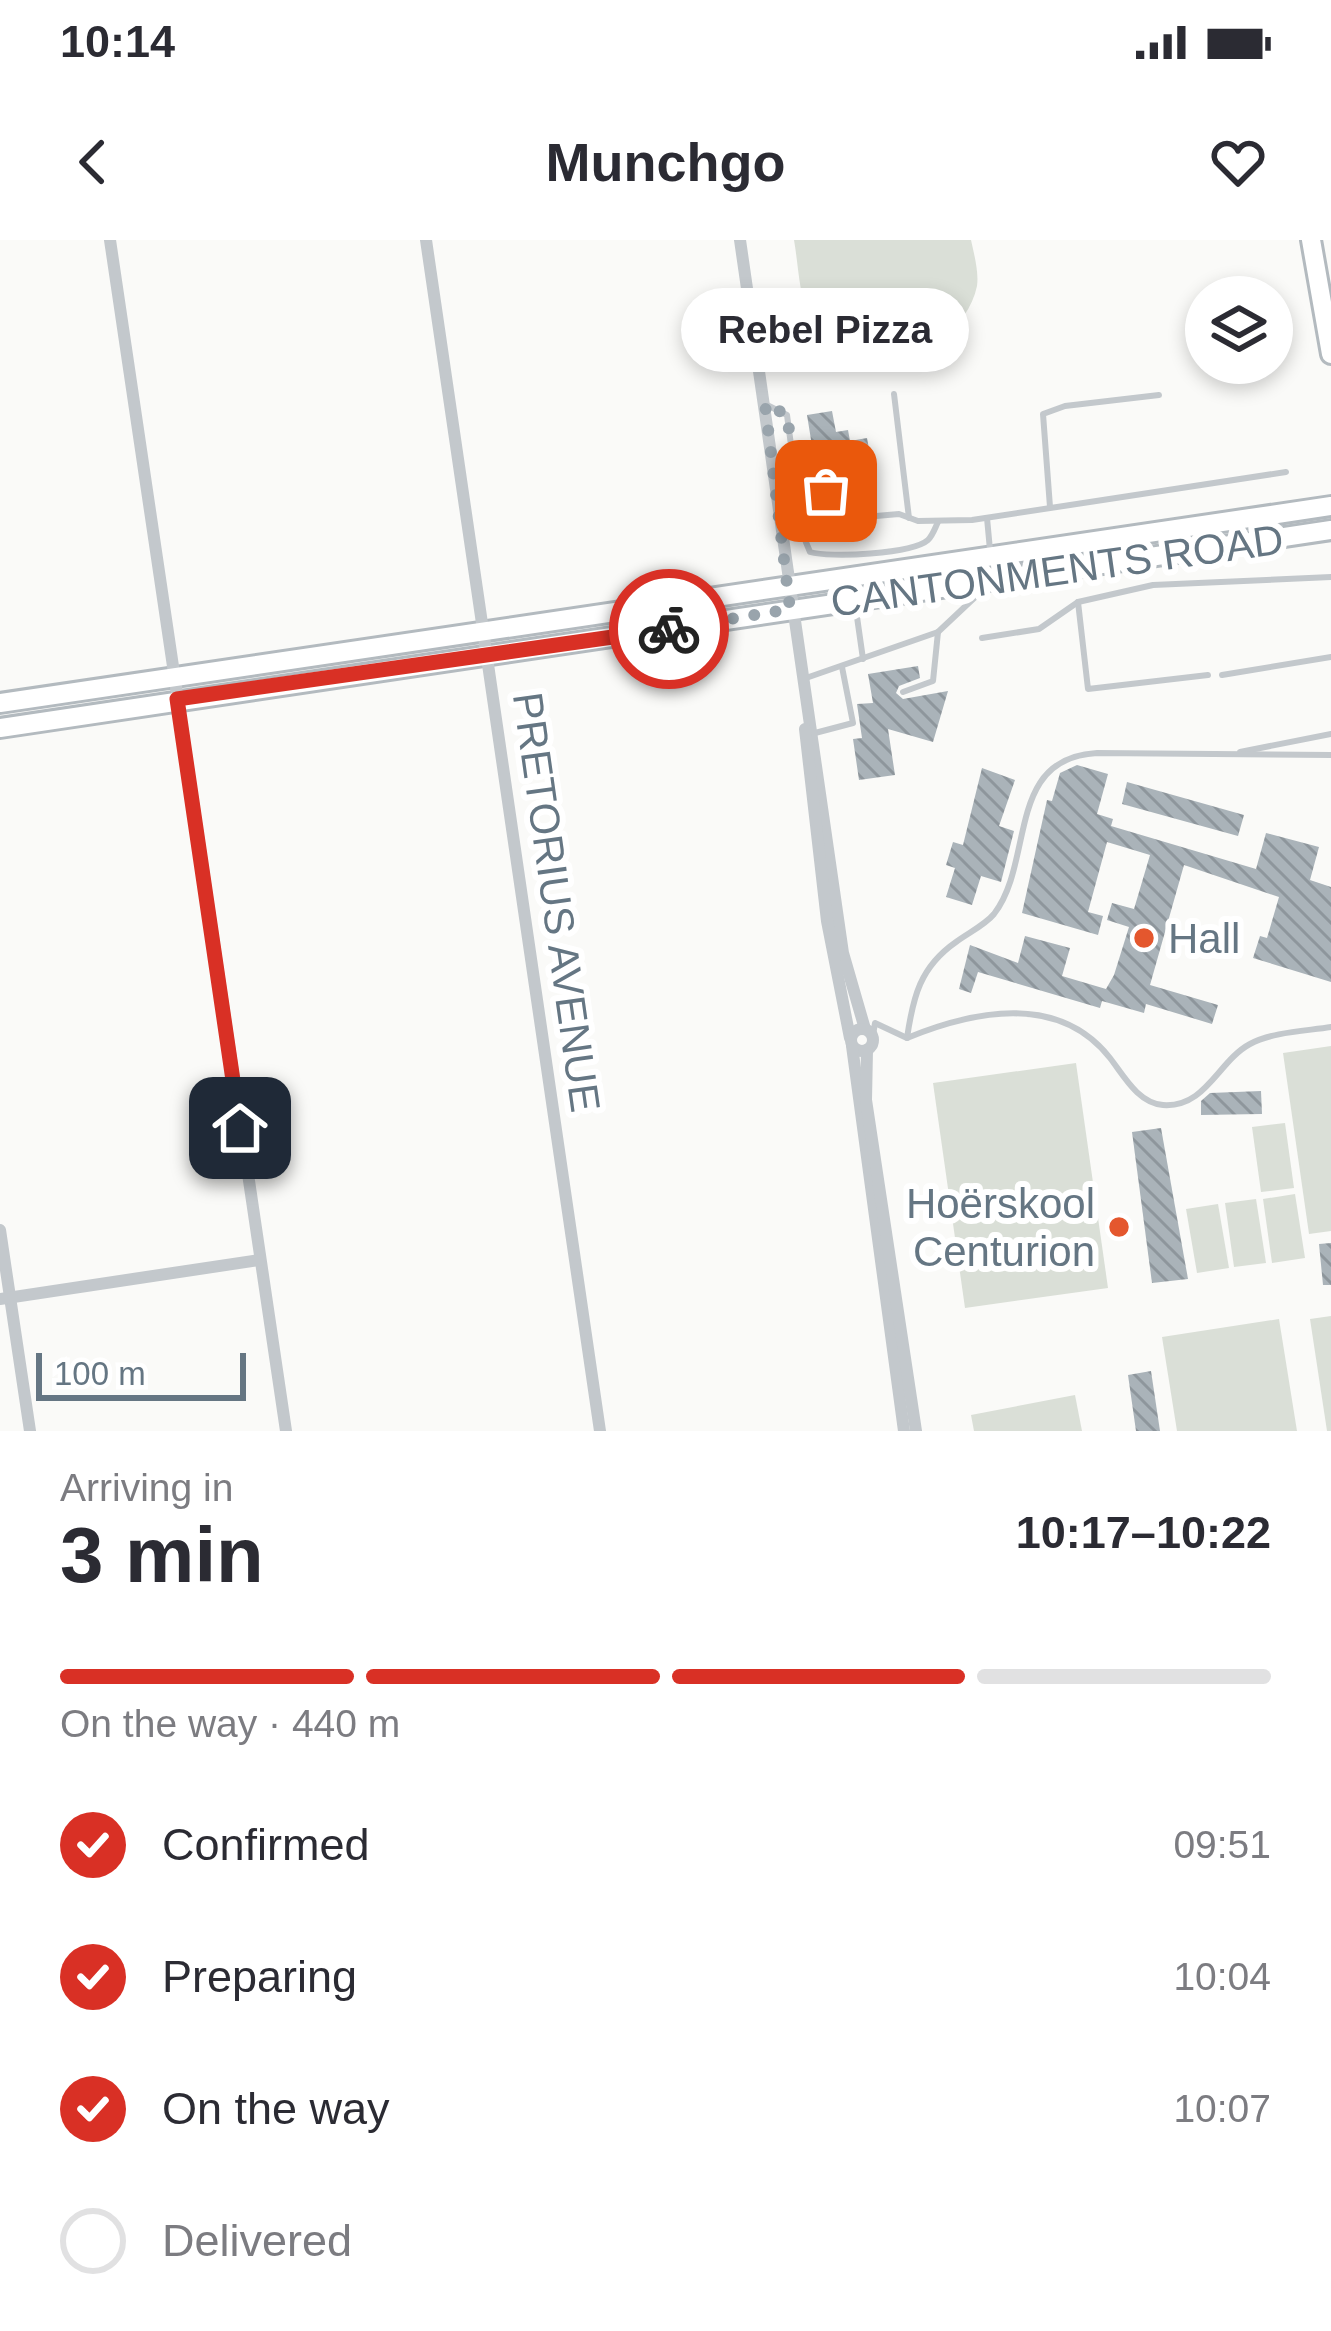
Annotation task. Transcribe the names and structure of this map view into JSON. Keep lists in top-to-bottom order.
{
  "streets": {
    "main road": ["CANTONMENTS ROAD"],
    "street": ["PRETORIUS AVENUE"]
  },
  "crossings": [
    ["CANTONMENTS ROAD", "PRETORIUS AVENUE"]
  ],
  "places": ["Rebel Pizza", "Hall", "Hoërskool Centurion"],
  "scale_bar": "100 m",
  "page": {
    "status": "10:14",
    "header": "Munchgo",
    "bubble": "Rebel Pizza",
    "scale": "100 m",
    "heading": ["3 min", "Arriving in", "10:17–10:22"],
    "bar": "On the way · 440 m",
    "list": [
      ["Confirmed", "09:51"],
      ["Preparing", "10:04"],
      ["On the way", "10:07"],
      "Delivered"
    ]
  }
}
